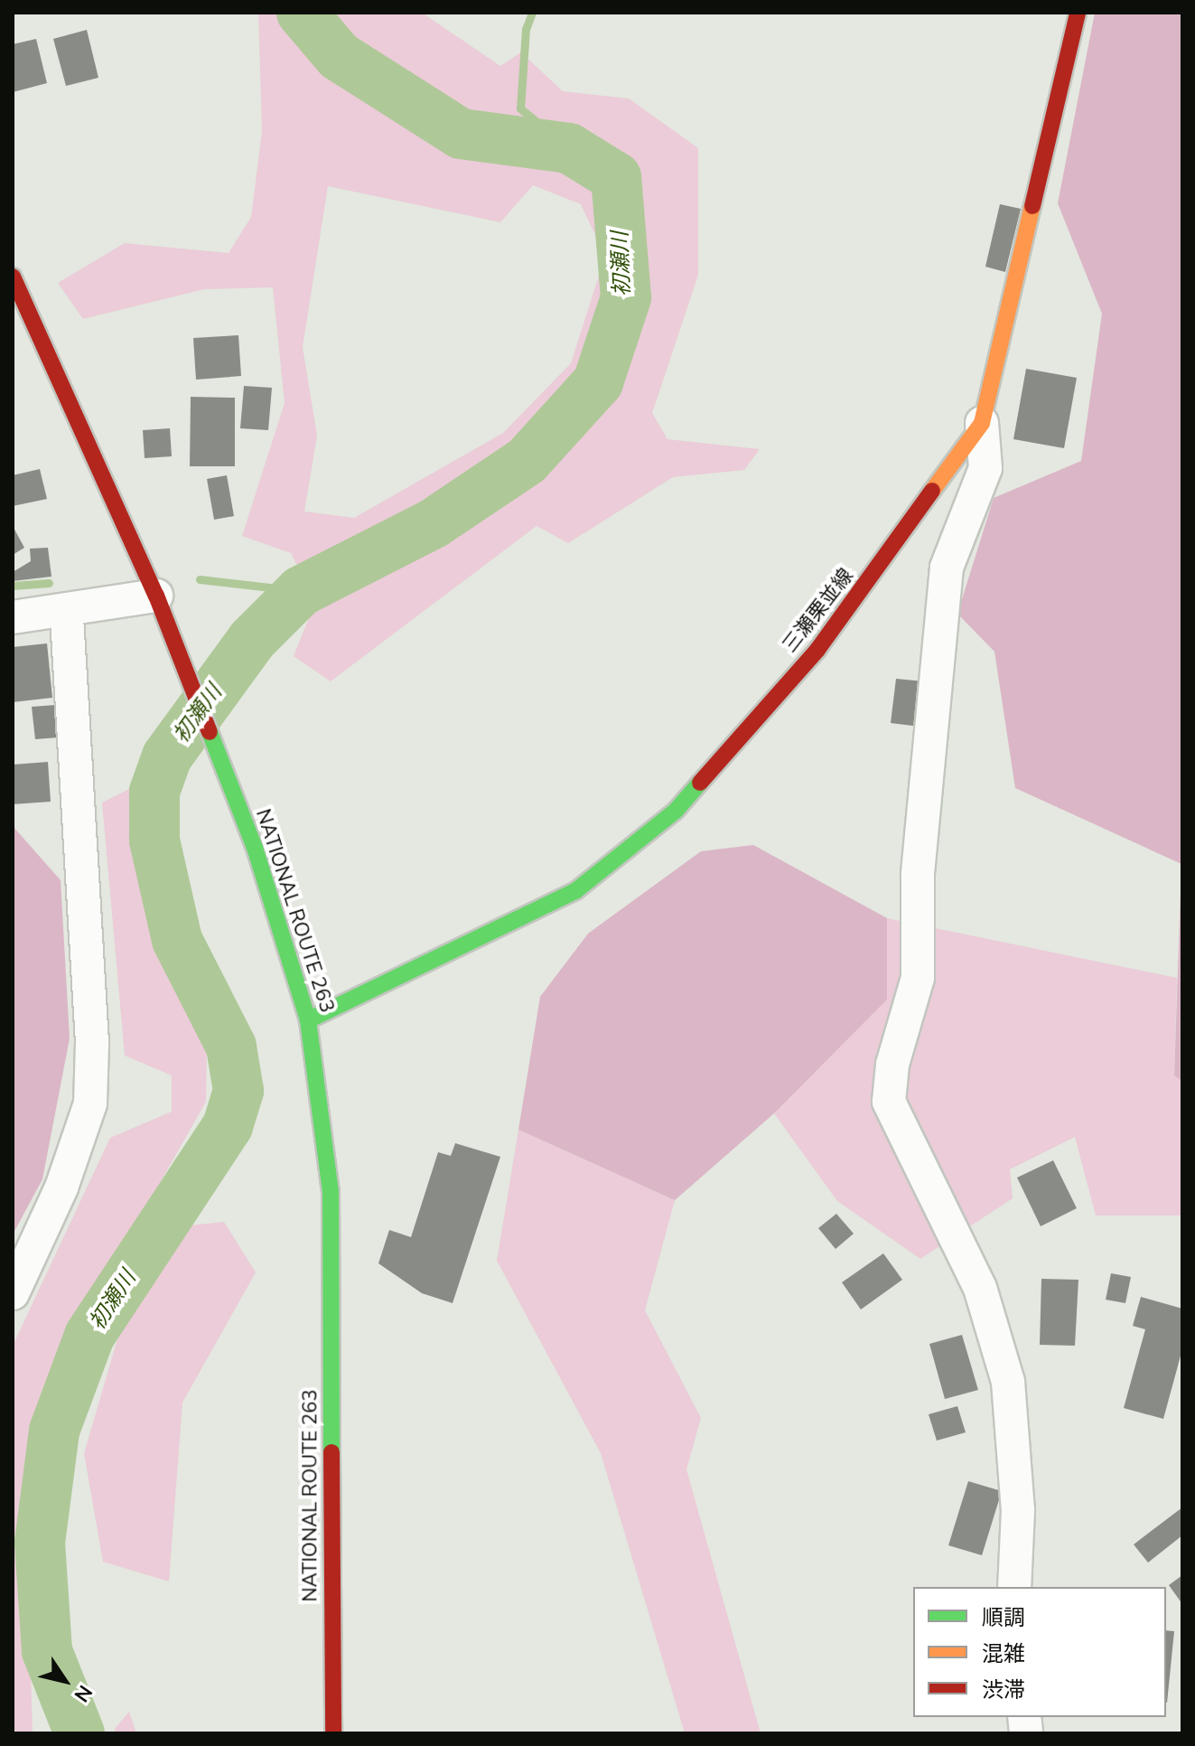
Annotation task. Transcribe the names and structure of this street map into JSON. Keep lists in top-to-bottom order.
{
  "streets": {
    "main road": ["三瀬栗並線", "NATIONAL ROUTE 263"]
  },
  "crossings": [
    ["三瀬栗並線", "NATIONAL ROUTE 263"]
  ],
  "water": ["初瀬川"],
  "legend": ["順調", "混雑", "渋滞"],
  "north": "bottom right"
}
